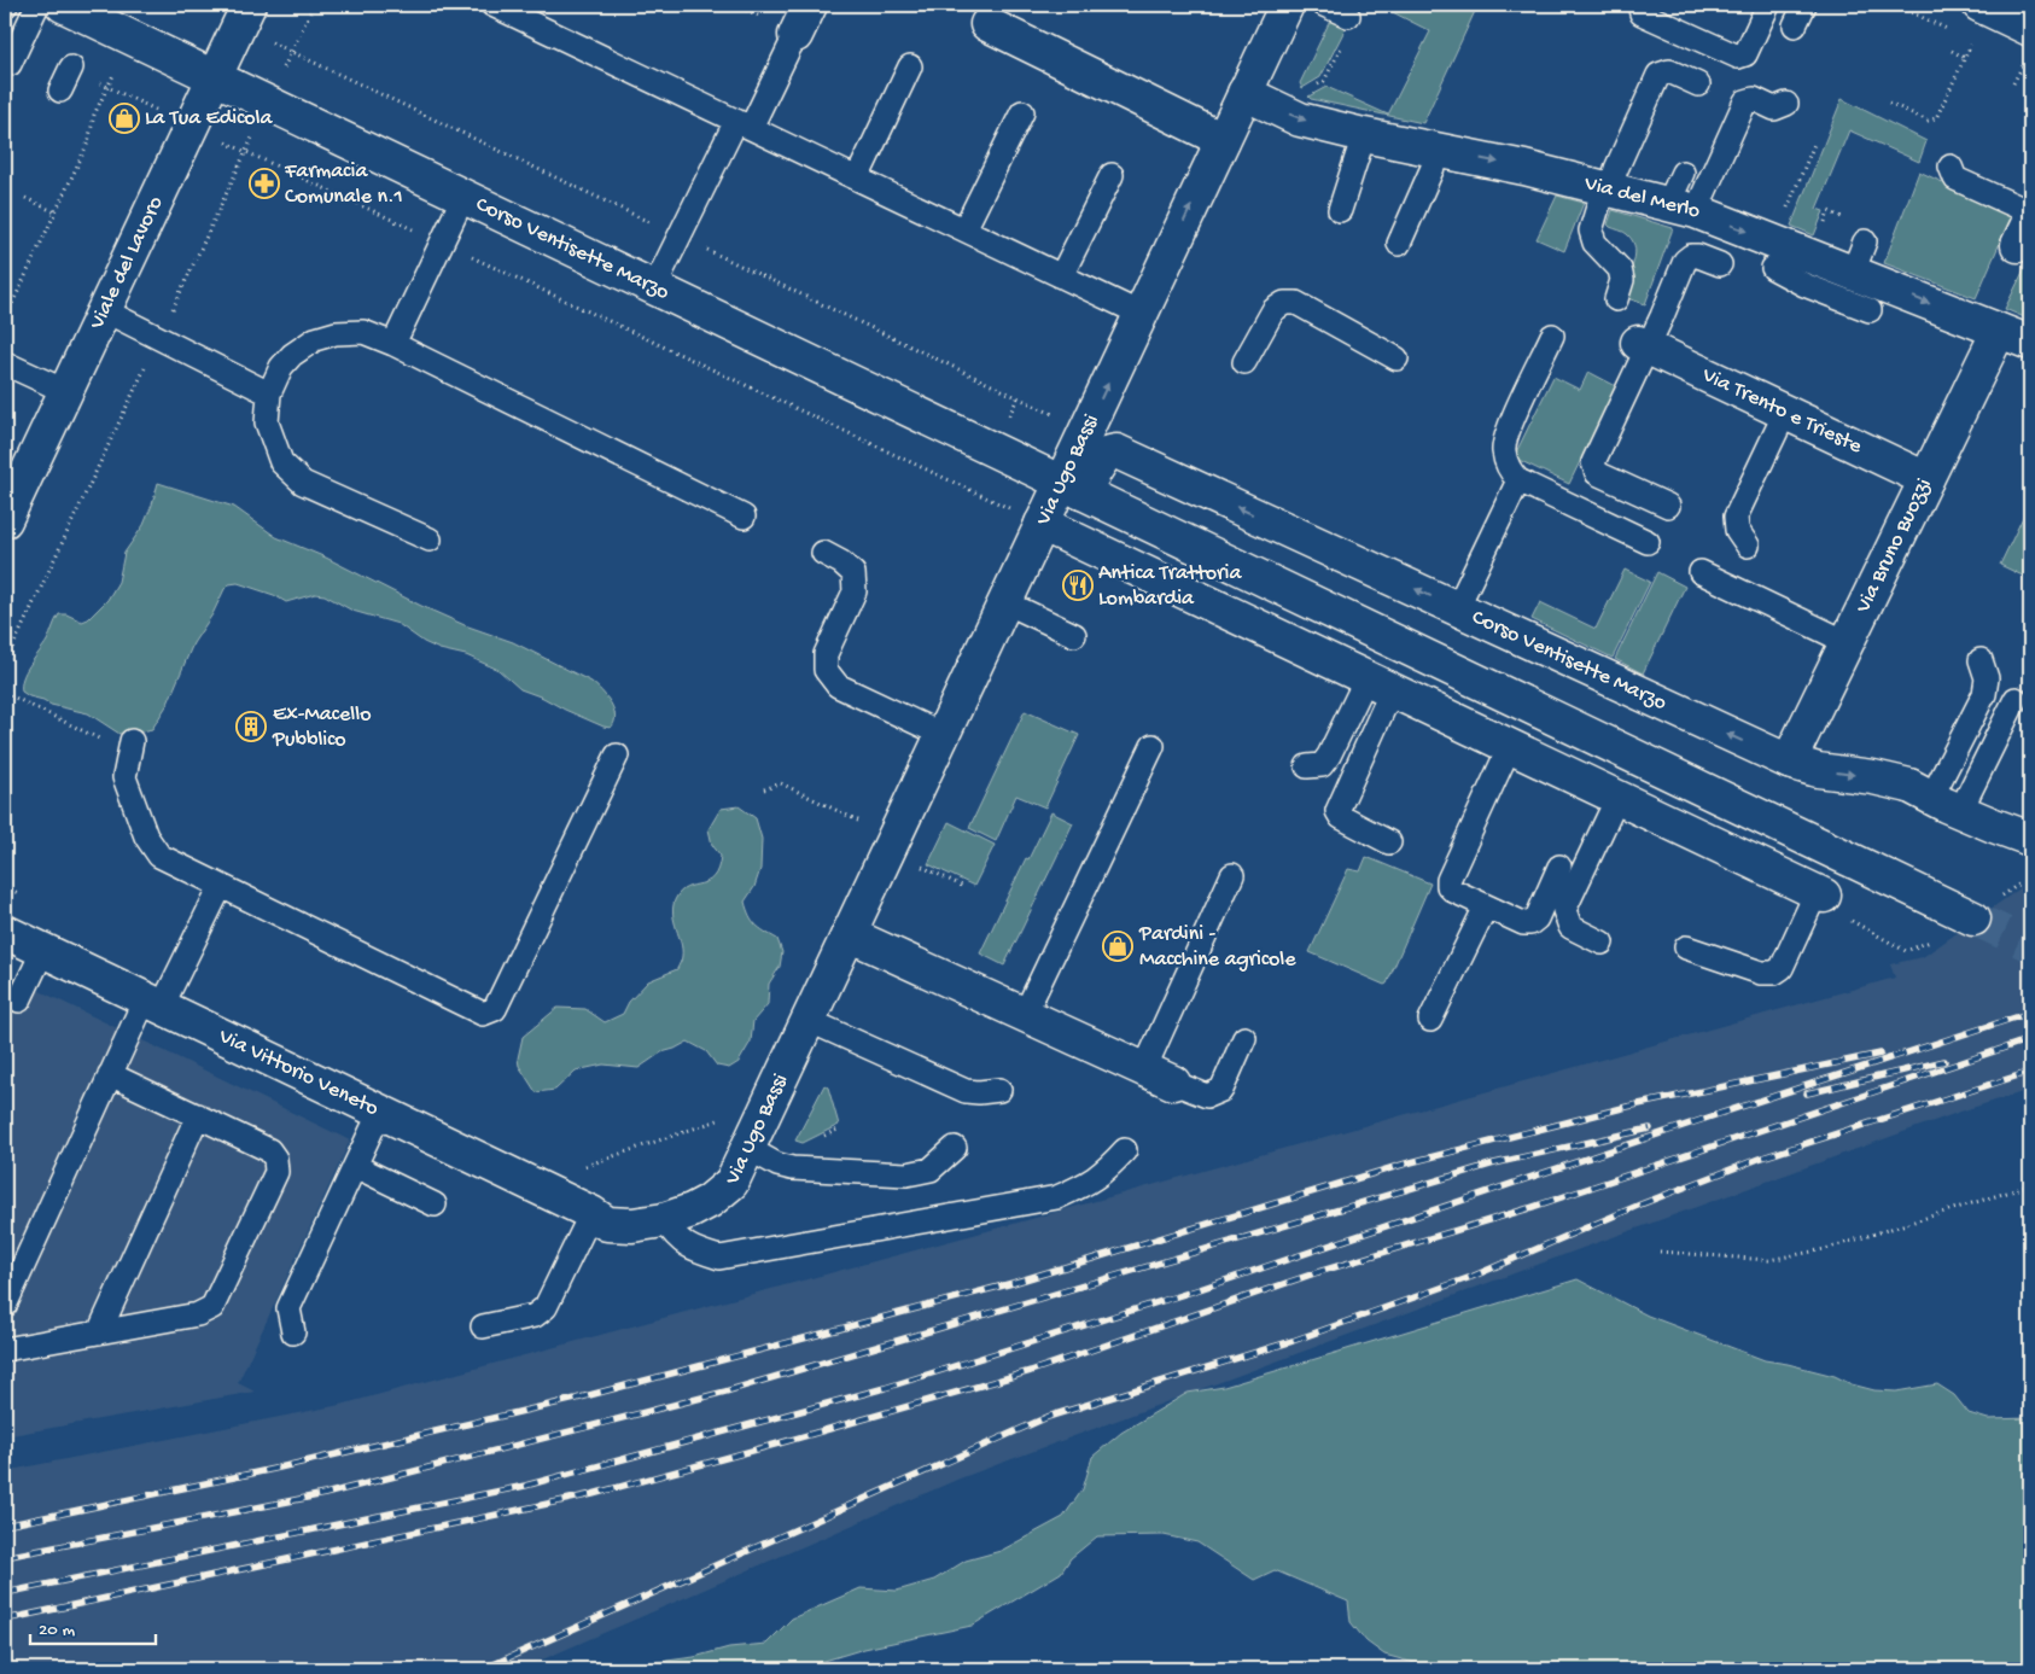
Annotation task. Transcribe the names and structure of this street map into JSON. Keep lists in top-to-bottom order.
{
  "streets": {
    "street": [
      "Via del Merlo",
      "Corso Ventisette Marzo",
      "Viale del Lavoro",
      "Via Trento e Trieste",
      "Via Ugo Bassi",
      "Via Bruno Buozzi",
      "Via Vittorio Veneto"
    ]
  },
  "crossings": [
    ["Via del Merlo", "Via Ugo Bassi"],
    ["Via del Merlo", "Via Bruno Buozzi"],
    ["Corso Ventisette Marzo", "Viale del Lavoro"],
    ["Corso Ventisette Marzo", "Via Ugo Bassi"],
    ["Corso Ventisette Marzo", "Via Bruno Buozzi"],
    ["Via Trento e Trieste", "Via Bruno Buozzi"],
    ["Via Ugo Bassi", "Via Vittorio Veneto"]
  ],
  "one_way": ["Via del Merlo"],
  "places": {
    "shop": ["La Tua Edicola", "Pardini - Macchine agricole"],
    "pharmacy": ["Farmacia Comunale n.1"],
    "restaurant": ["Antica Trattoria Lombardia"],
    "building": ["Ex-Macello Pubblico"]
  },
  "scale_bar": "20 m"
}
